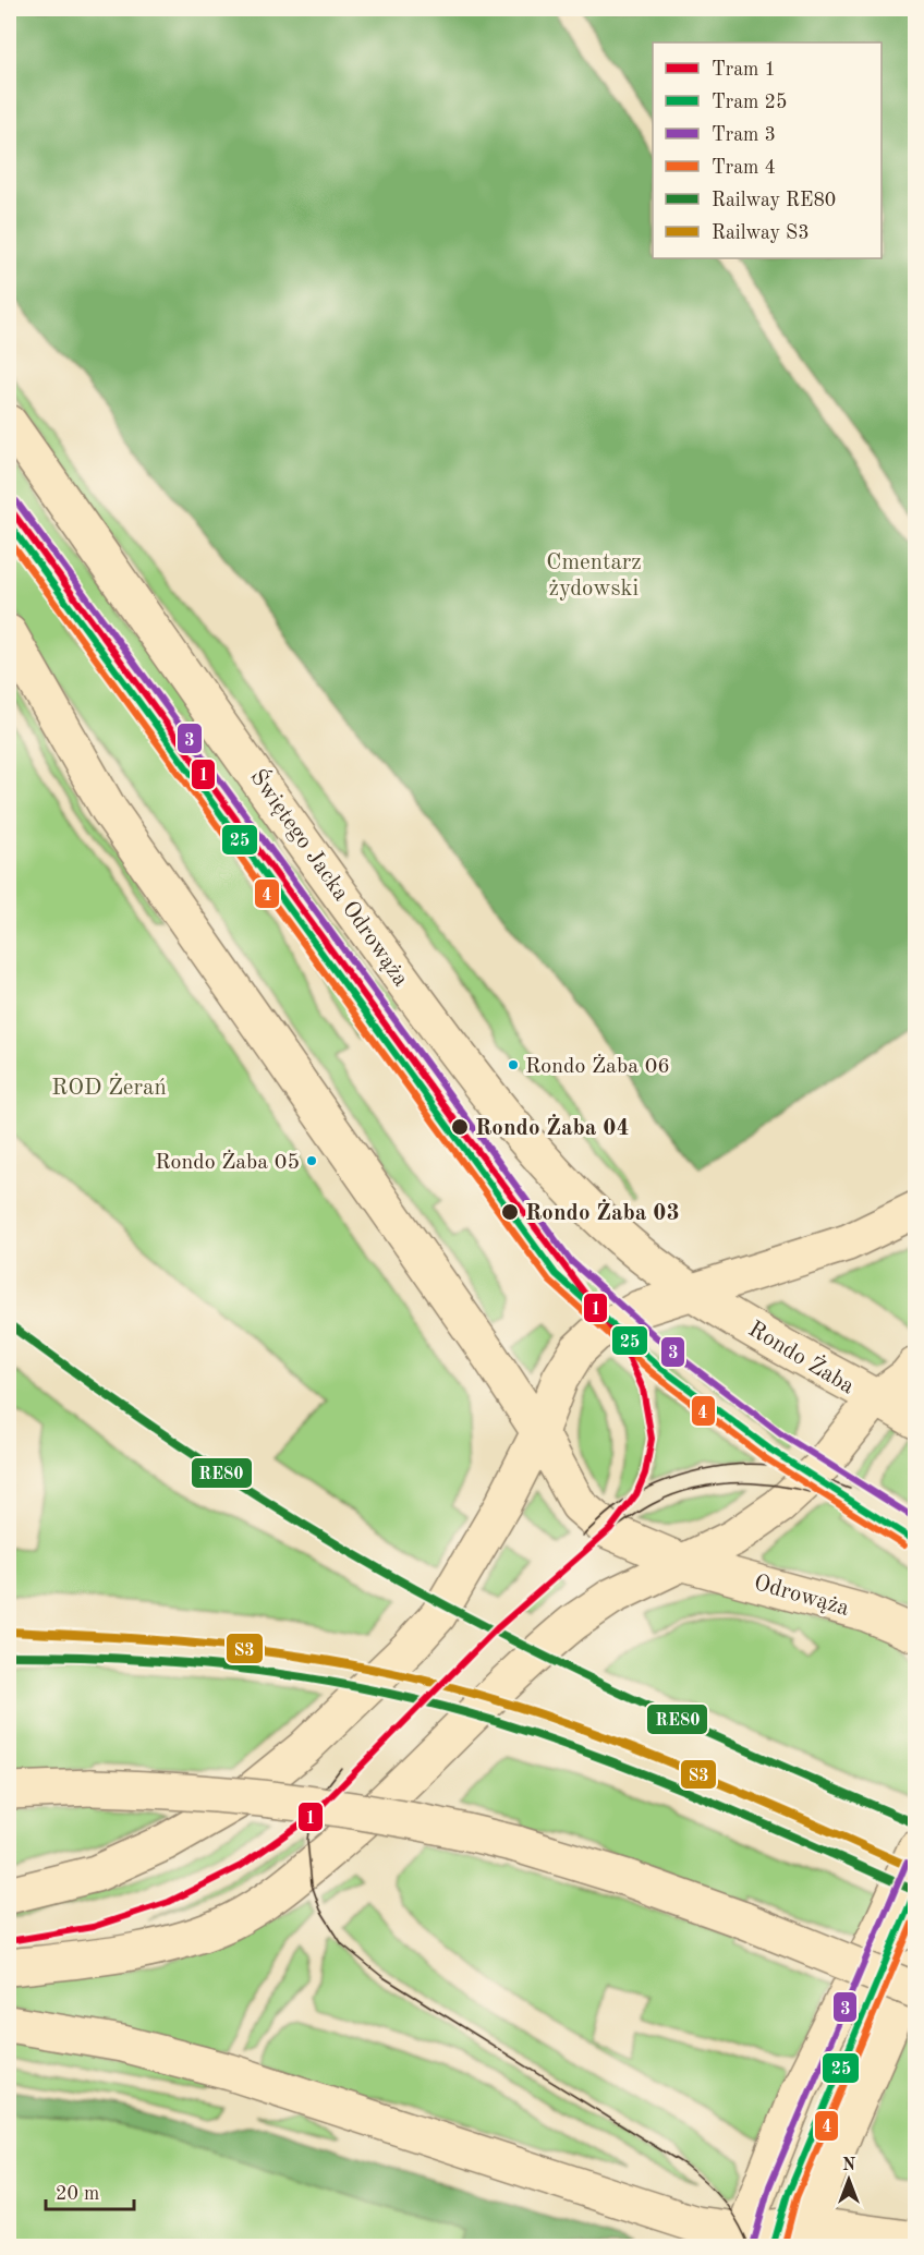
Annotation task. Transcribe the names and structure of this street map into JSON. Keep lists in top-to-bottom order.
{
  "streets": {
    "main road": ["Świętego Jacka Odrowąża", "Rondo Żaba", "Odrowąża"]
  },
  "crossings": [
    ["Świętego Jacka Odrowąża", "Rondo Żaba"],
    ["Rondo Żaba", "Odrowąża"]
  ],
  "parks": ["Cmentarz żydowski", "ROD Żerań"],
  "places": [
    "Rondo Żaba 06",
    "Rondo Żaba 04",
    "Rondo Żaba 05",
    "Rondo Żaba 03"
  ],
  "lines": [
    "tram line 3",
    "tram line 1",
    "tram line 25",
    "tram line 4",
    "rail line RE80",
    "rail line S3"
  ],
  "legend": [
    "Tram 1",
    "Tram 25",
    "Tram 3",
    "Tram 4",
    "Railway RE80",
    "Railway S3"
  ],
  "scale_bar": "20 m",
  "north": "top"
}
